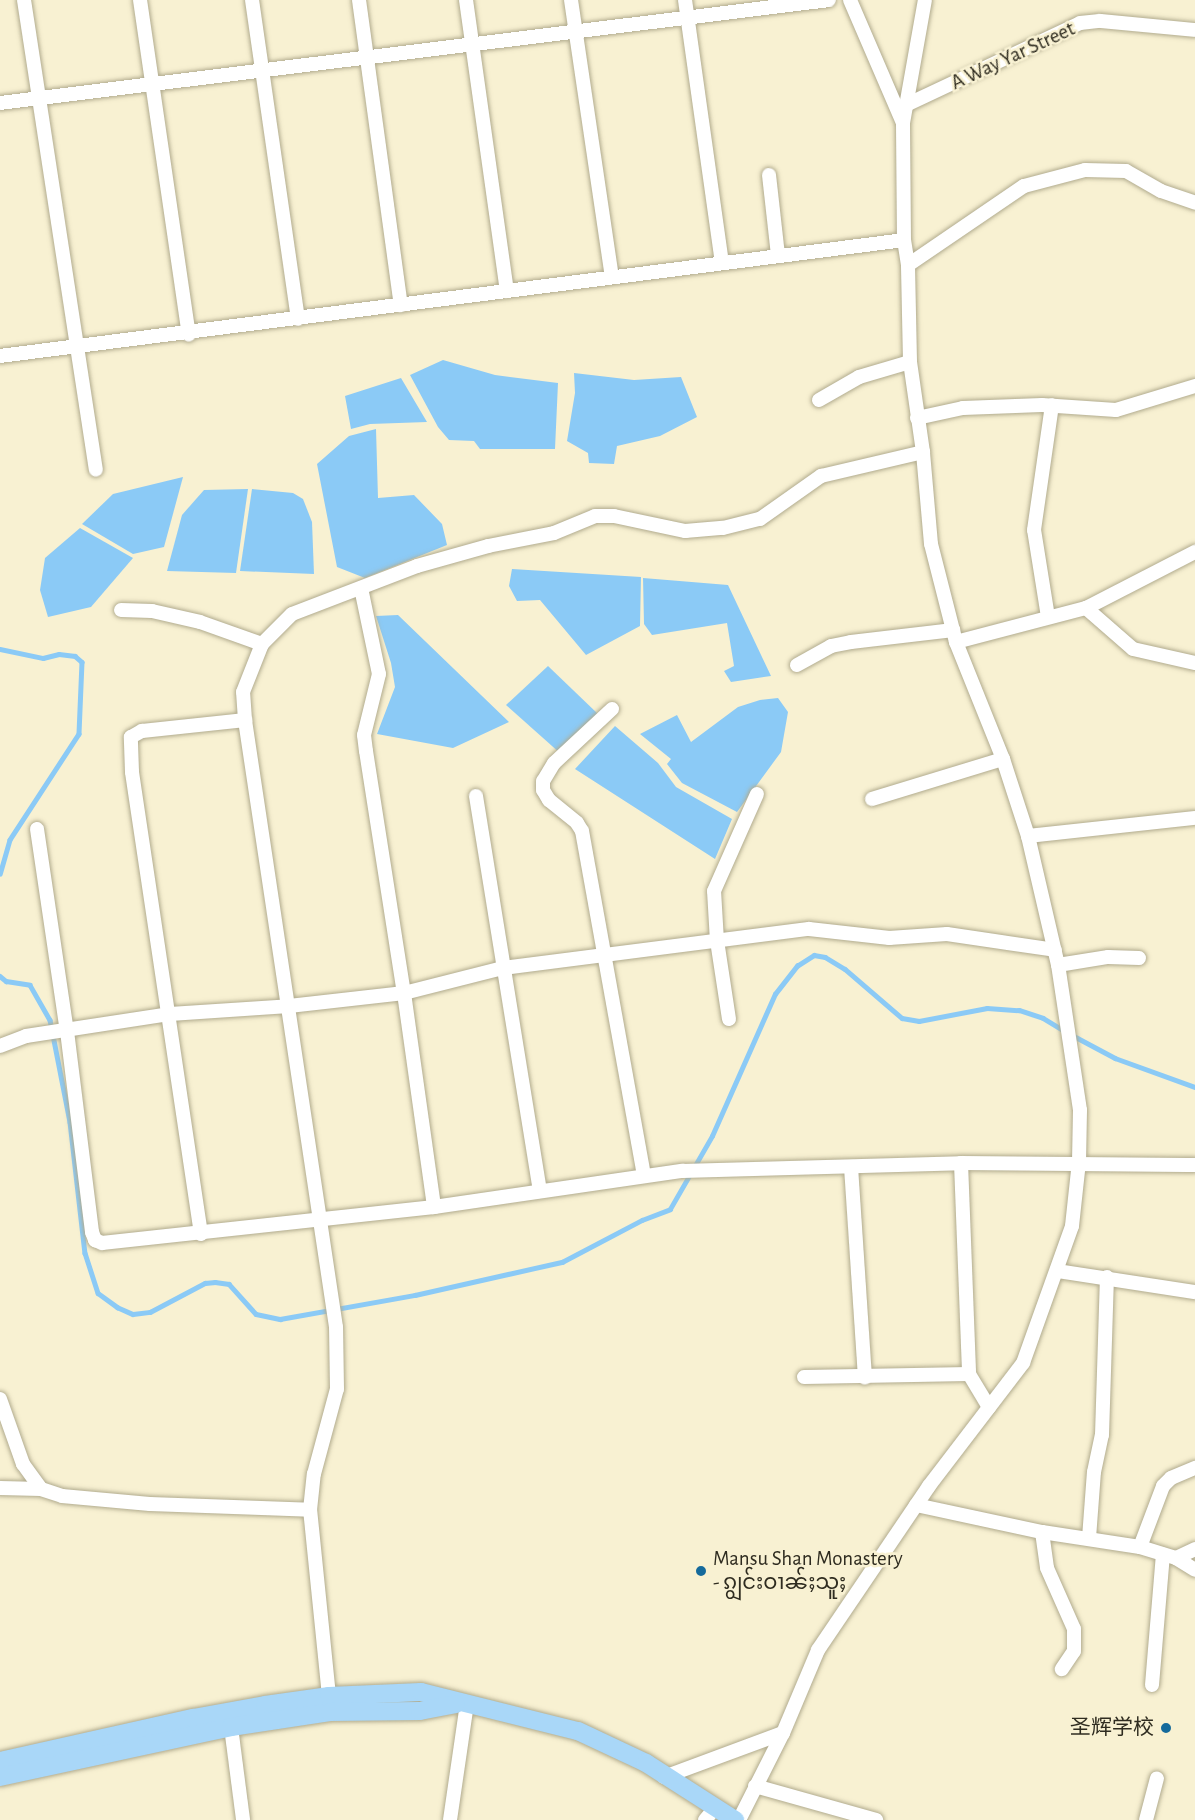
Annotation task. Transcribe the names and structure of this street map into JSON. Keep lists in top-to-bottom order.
{
  "streets": {
    "street": ["A Way Yar Street"]
  },
  "places": ["Mansu Shan Monastery - ၵျွင်းဝၢၼ်ႈသူႈ", "圣辉学校"]
}
